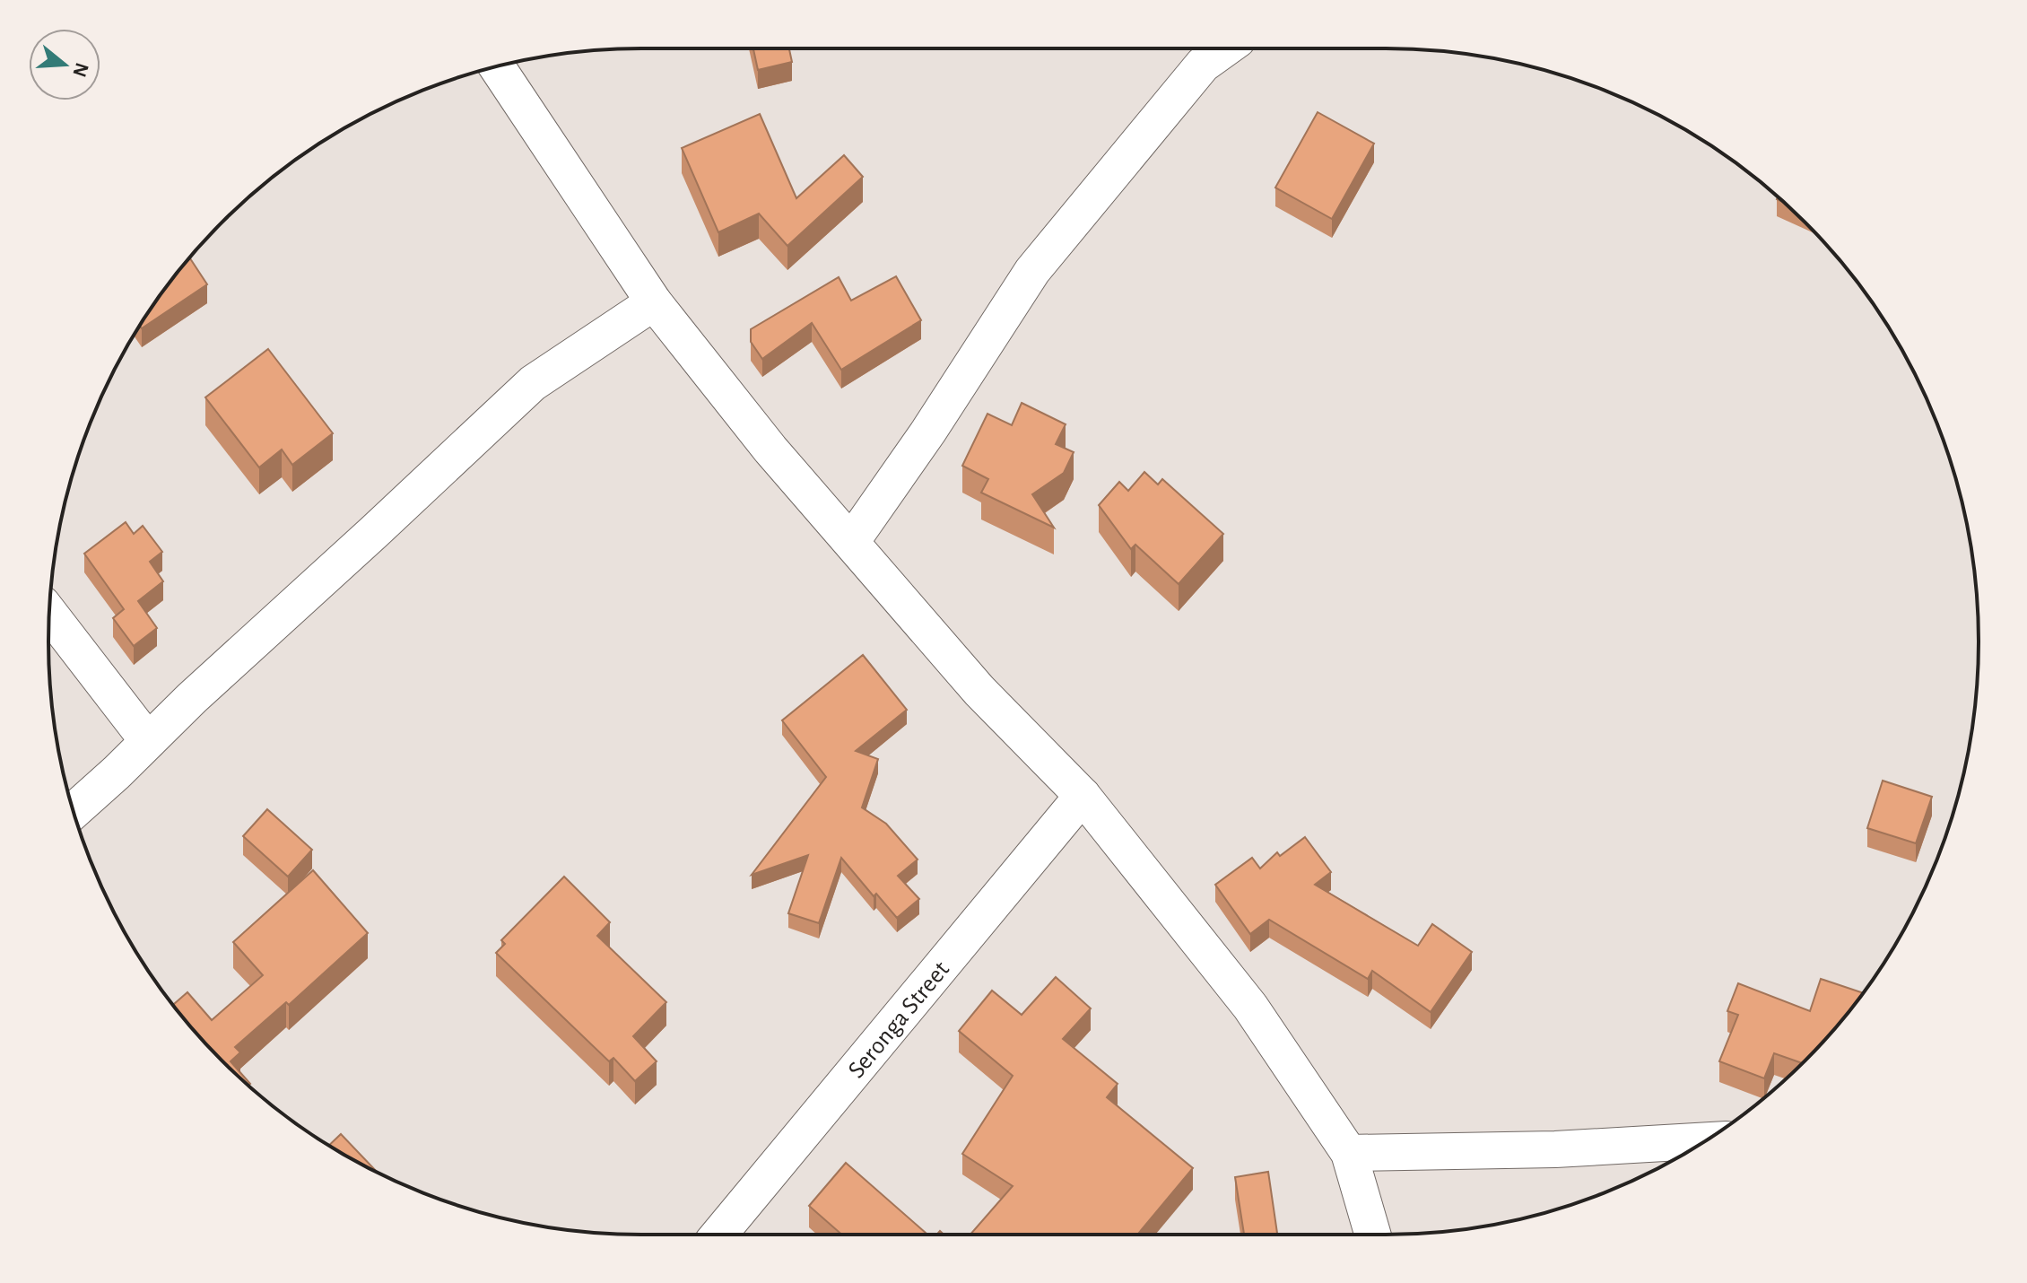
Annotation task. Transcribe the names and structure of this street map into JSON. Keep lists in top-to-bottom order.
{
  "streets": {
    "street": ["Seronga Street"]
  },
  "north": "right"
}
